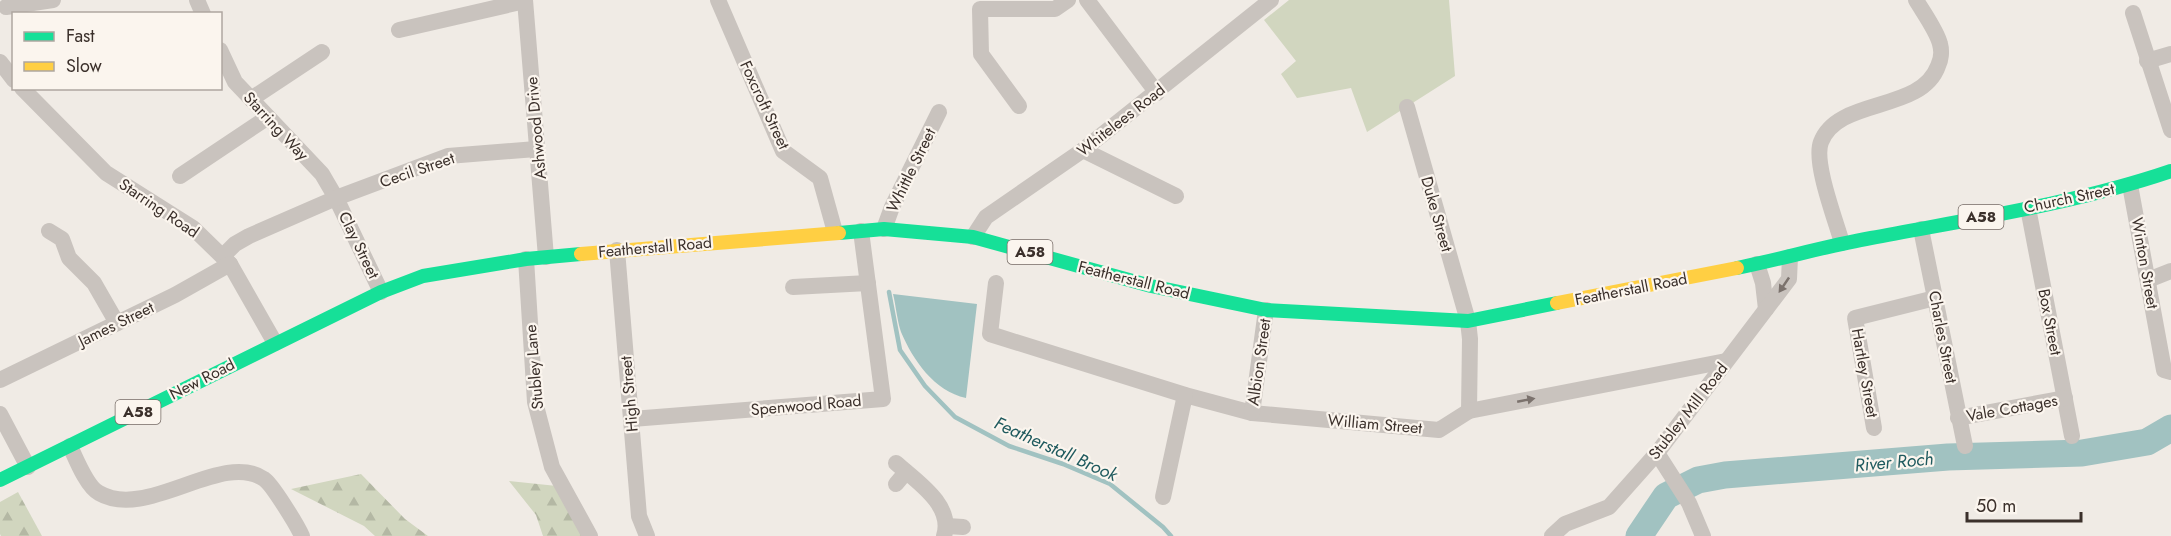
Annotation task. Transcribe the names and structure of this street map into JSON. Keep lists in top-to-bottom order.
{
  "streets": {
    "highway": [
      "Church Street",
      "A58",
      "Featherstall Road",
      "New Road"
    ],
    "street": [
      "Foxcroft Street",
      "Whitelees Road",
      "Starring Way",
      "Ashwood Drive",
      "Cecil Street",
      "Whittle Street",
      "Starring Road",
      "Duke Street",
      "Clay Street",
      "Winton Street",
      "Box Street",
      "James Street",
      "Charles Street",
      "Albion Street",
      "Stubley Lane",
      "Hartley Street",
      "High Street",
      "Spenwood Road",
      "Vale Cottages",
      "Stubley Mill Road",
      "William Street"
    ]
  },
  "crossings": [
    ["Foxcroft Street", "Featherstall Road"],
    ["Whitelees Road", "Featherstall Road"],
    ["Starring Way", "Cecil Street"],
    ["Starring Way", "Clay Street"],
    ["Ashwood Drive", "Cecil Street"],
    ["Ashwood Drive", "Featherstall Road"],
    ["Cecil Street", "Starring Road"],
    ["Cecil Street", "Clay Street"],
    ["Cecil Street", "James Street"],
    ["Whittle Street", "Featherstall Road"],
    ["Church Street", "Featherstall Road"],
    ["Church Street", "Winton Street"],
    ["Church Street", "Box Street"],
    ["Church Street", "Charles Street"],
    ["Church Street", "Stubley Mill Road"],
    ["Starring Road", "Featherstall Road"],
    ["Starring Road", "James Street"],
    ["Starring Road", "New Road"],
    ["Duke Street", "Featherstall Road"],
    ["Duke Street", "William Street"],
    ["Clay Street", "Featherstall Road"],
    ["Featherstall Road", "Albion Street"],
    ["Featherstall Road", "Stubley Lane"],
    ["Featherstall Road", "New Road"],
    ["Featherstall Road", "High Street"],
    ["Featherstall Road", "Spenwood Road"],
    ["Featherstall Road", "Stubley Mill Road"],
    ["Box Street", "Vale Cottages"],
    ["Charles Street", "Hartley Street"],
    ["Charles Street", "Vale Cottages"],
    ["Albion Street", "William Street"],
    ["High Street", "Spenwood Road"],
    ["Stubley Mill Road", "William Street"]
  ],
  "water": ["Featherstall Brook", "River Roch"],
  "legend": ["Fast", "Slow"],
  "scale_bar": "50 m"
}
